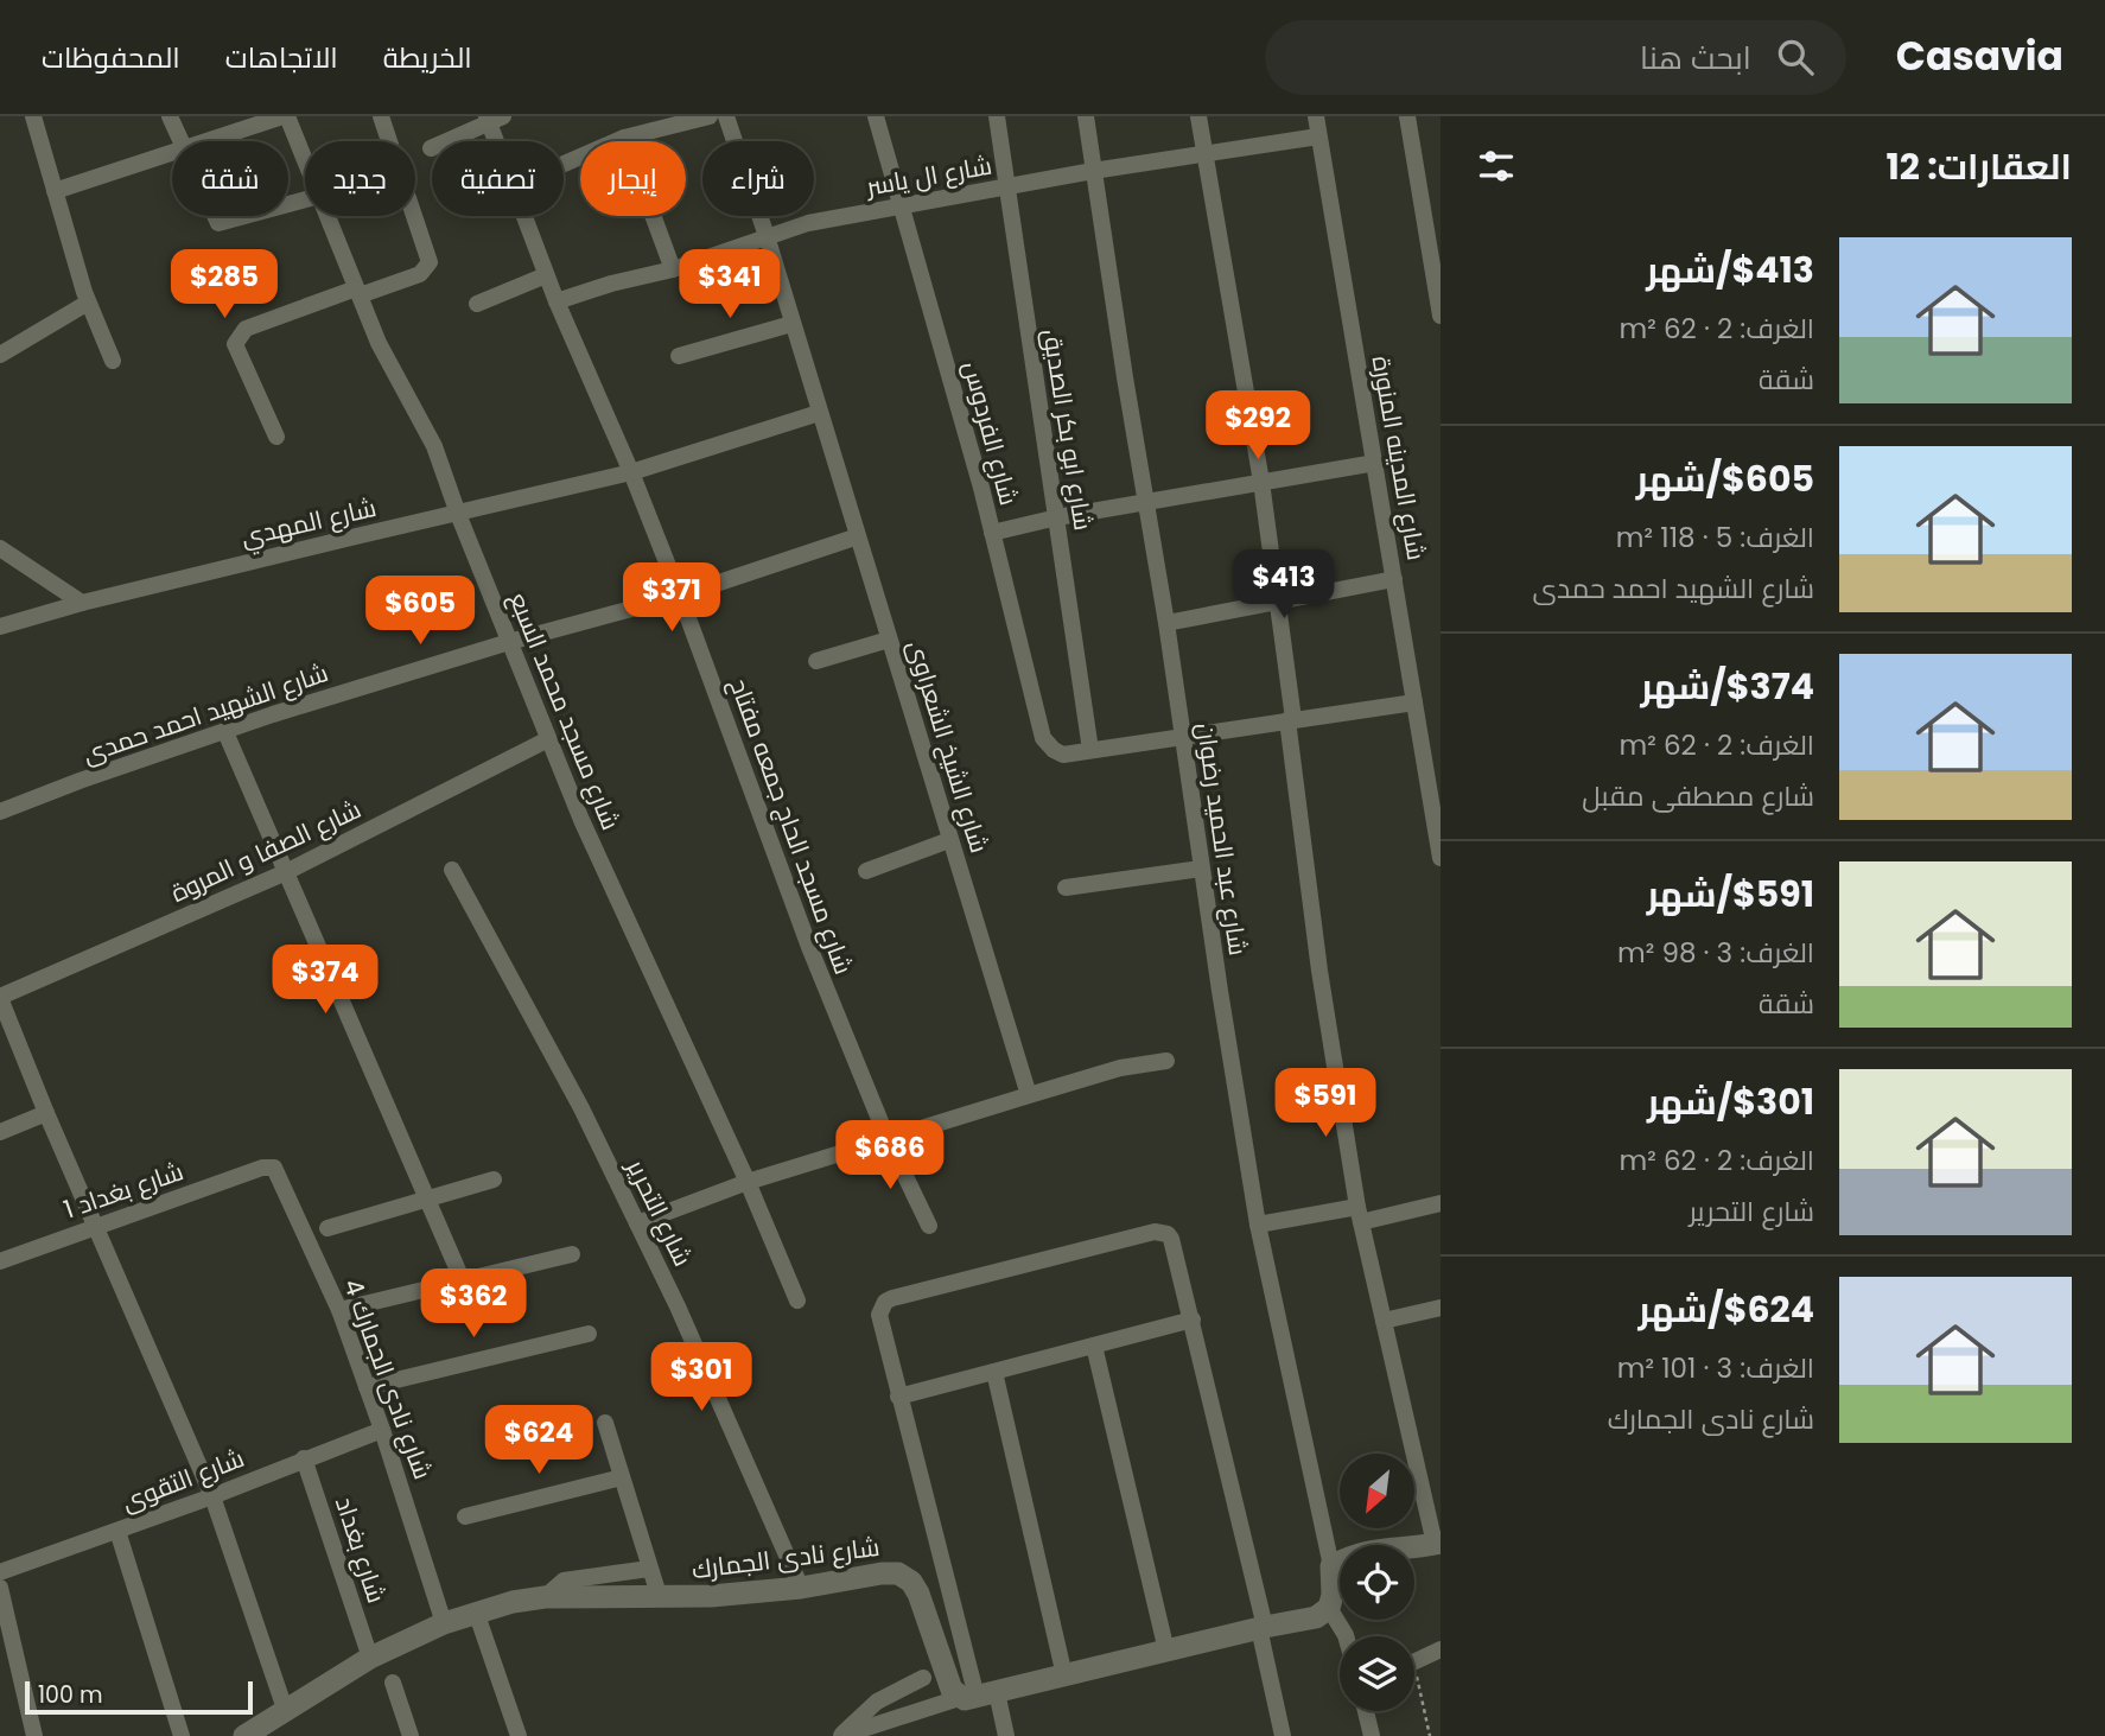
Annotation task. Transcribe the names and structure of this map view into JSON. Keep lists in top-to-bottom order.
{
  "streets": {
    "street": [
      "شارع ال ياسر",
      "شارع ابو بكر الصديق",
      "شارع الفردوس",
      "شارع المدينه المنورة",
      "شارع المهدي",
      "شارع مسجد محمد السبع",
      "شارع الشهيد احمد حمدى",
      "شارع الشيخ الشعراوى",
      "شارع مسجد الحاج جمعه مفتاح",
      "شارع عبد الحميد رضوان",
      "شارع الصفا و المروة",
      "شارع بغداد 1",
      "شارع التحرير",
      "شارع نادى الجمارك 4",
      "شارع التقوى",
      "شارع بغداد",
      "شارع نادى الجمارك"
    ]
  },
  "crossings": [
    ["شارع ال ياسر", "شارع ابو بكر الصديق"],
    ["شارع ال ياسر", "شارع الفردوس"],
    ["شارع ال ياسر", "شارع المدينه المنورة"],
    ["شارع ال ياسر", "شارع الشيخ الشعراوى"],
    ["شارع ال ياسر", "شارع مسجد الحاج جمعه مفتاح"],
    ["شارع ال ياسر", "شارع عبد الحميد رضوان"],
    ["شارع ابو بكر الصديق", "شارع الفردوس"],
    ["شارع المهدي", "شارع مسجد محمد السبع"],
    ["شارع المهدي", "شارع مسجد الحاج جمعه مفتاح"],
    ["شارع مسجد محمد السبع", "شارع الشهيد احمد حمدى"],
    ["شارع مسجد محمد السبع", "شارع الصفا و المروة"],
    ["شارع الشهيد احمد حمدى", "شارع الشيخ الشعراوى"],
    ["شارع الشهيد احمد حمدى", "شارع مسجد الحاج جمعه مفتاح"],
    ["شارع بغداد 1", "شارع نادى الجمارك 4"],
    ["شارع التحرير", "شارع نادى الجمارك"],
    ["شارع نادى الجمارك 4", "شارع التقوى"],
    ["شارع نادى الجمارك 4", "شارع نادى الجمارك"],
    ["شارع التقوى", "شارع بغداد"],
    ["شارع بغداد", "شارع نادى الجمارك"]
  ],
  "scale_bar": "100 m",
  "north": "bottom left",
  "page": {
    "header": "Casavia",
    "search": "ابحث هنا",
    "nav": ["الخريطة", "الاتجاهات", "المحفوظات"],
    "heading": "العقارات: 12",
    "chip": [
      "شراء",
      "إيجار",
      "تصفية",
      "جديد",
      "شقة"
    ],
    "list": [
      {
        "name": "$413/شهر",
        "note": "الغرف: 2 · 62 m² · شقة"
      },
      {
        "name": "$605/شهر",
        "note": "الغرف: 5 · 118 m² · شارع الشهيد احمد حمدى"
      },
      {
        "name": "$374/شهر",
        "note": "الغرف: 2 · 62 m² · شارع مصطفى مقبل"
      },
      {
        "name": "$591/شهر",
        "note": "الغرف: 3 · 98 m² · شقة"
      },
      {
        "name": "$301/شهر",
        "note": "الغرف: 2 · 62 m² · شارع التحرير"
      },
      {
        "name": "$624/شهر",
        "note": "الغرف: 3 · 101 m² · شارع نادى الجمارك"
      }
    ],
    "price": [
      "$285",
      "$341",
      "$292",
      "$413",
      "$371",
      "$605",
      "$374",
      "$591",
      "$686",
      "$362",
      "$301",
      "$624"
    ],
    "scale": "100 m"
  }
}
